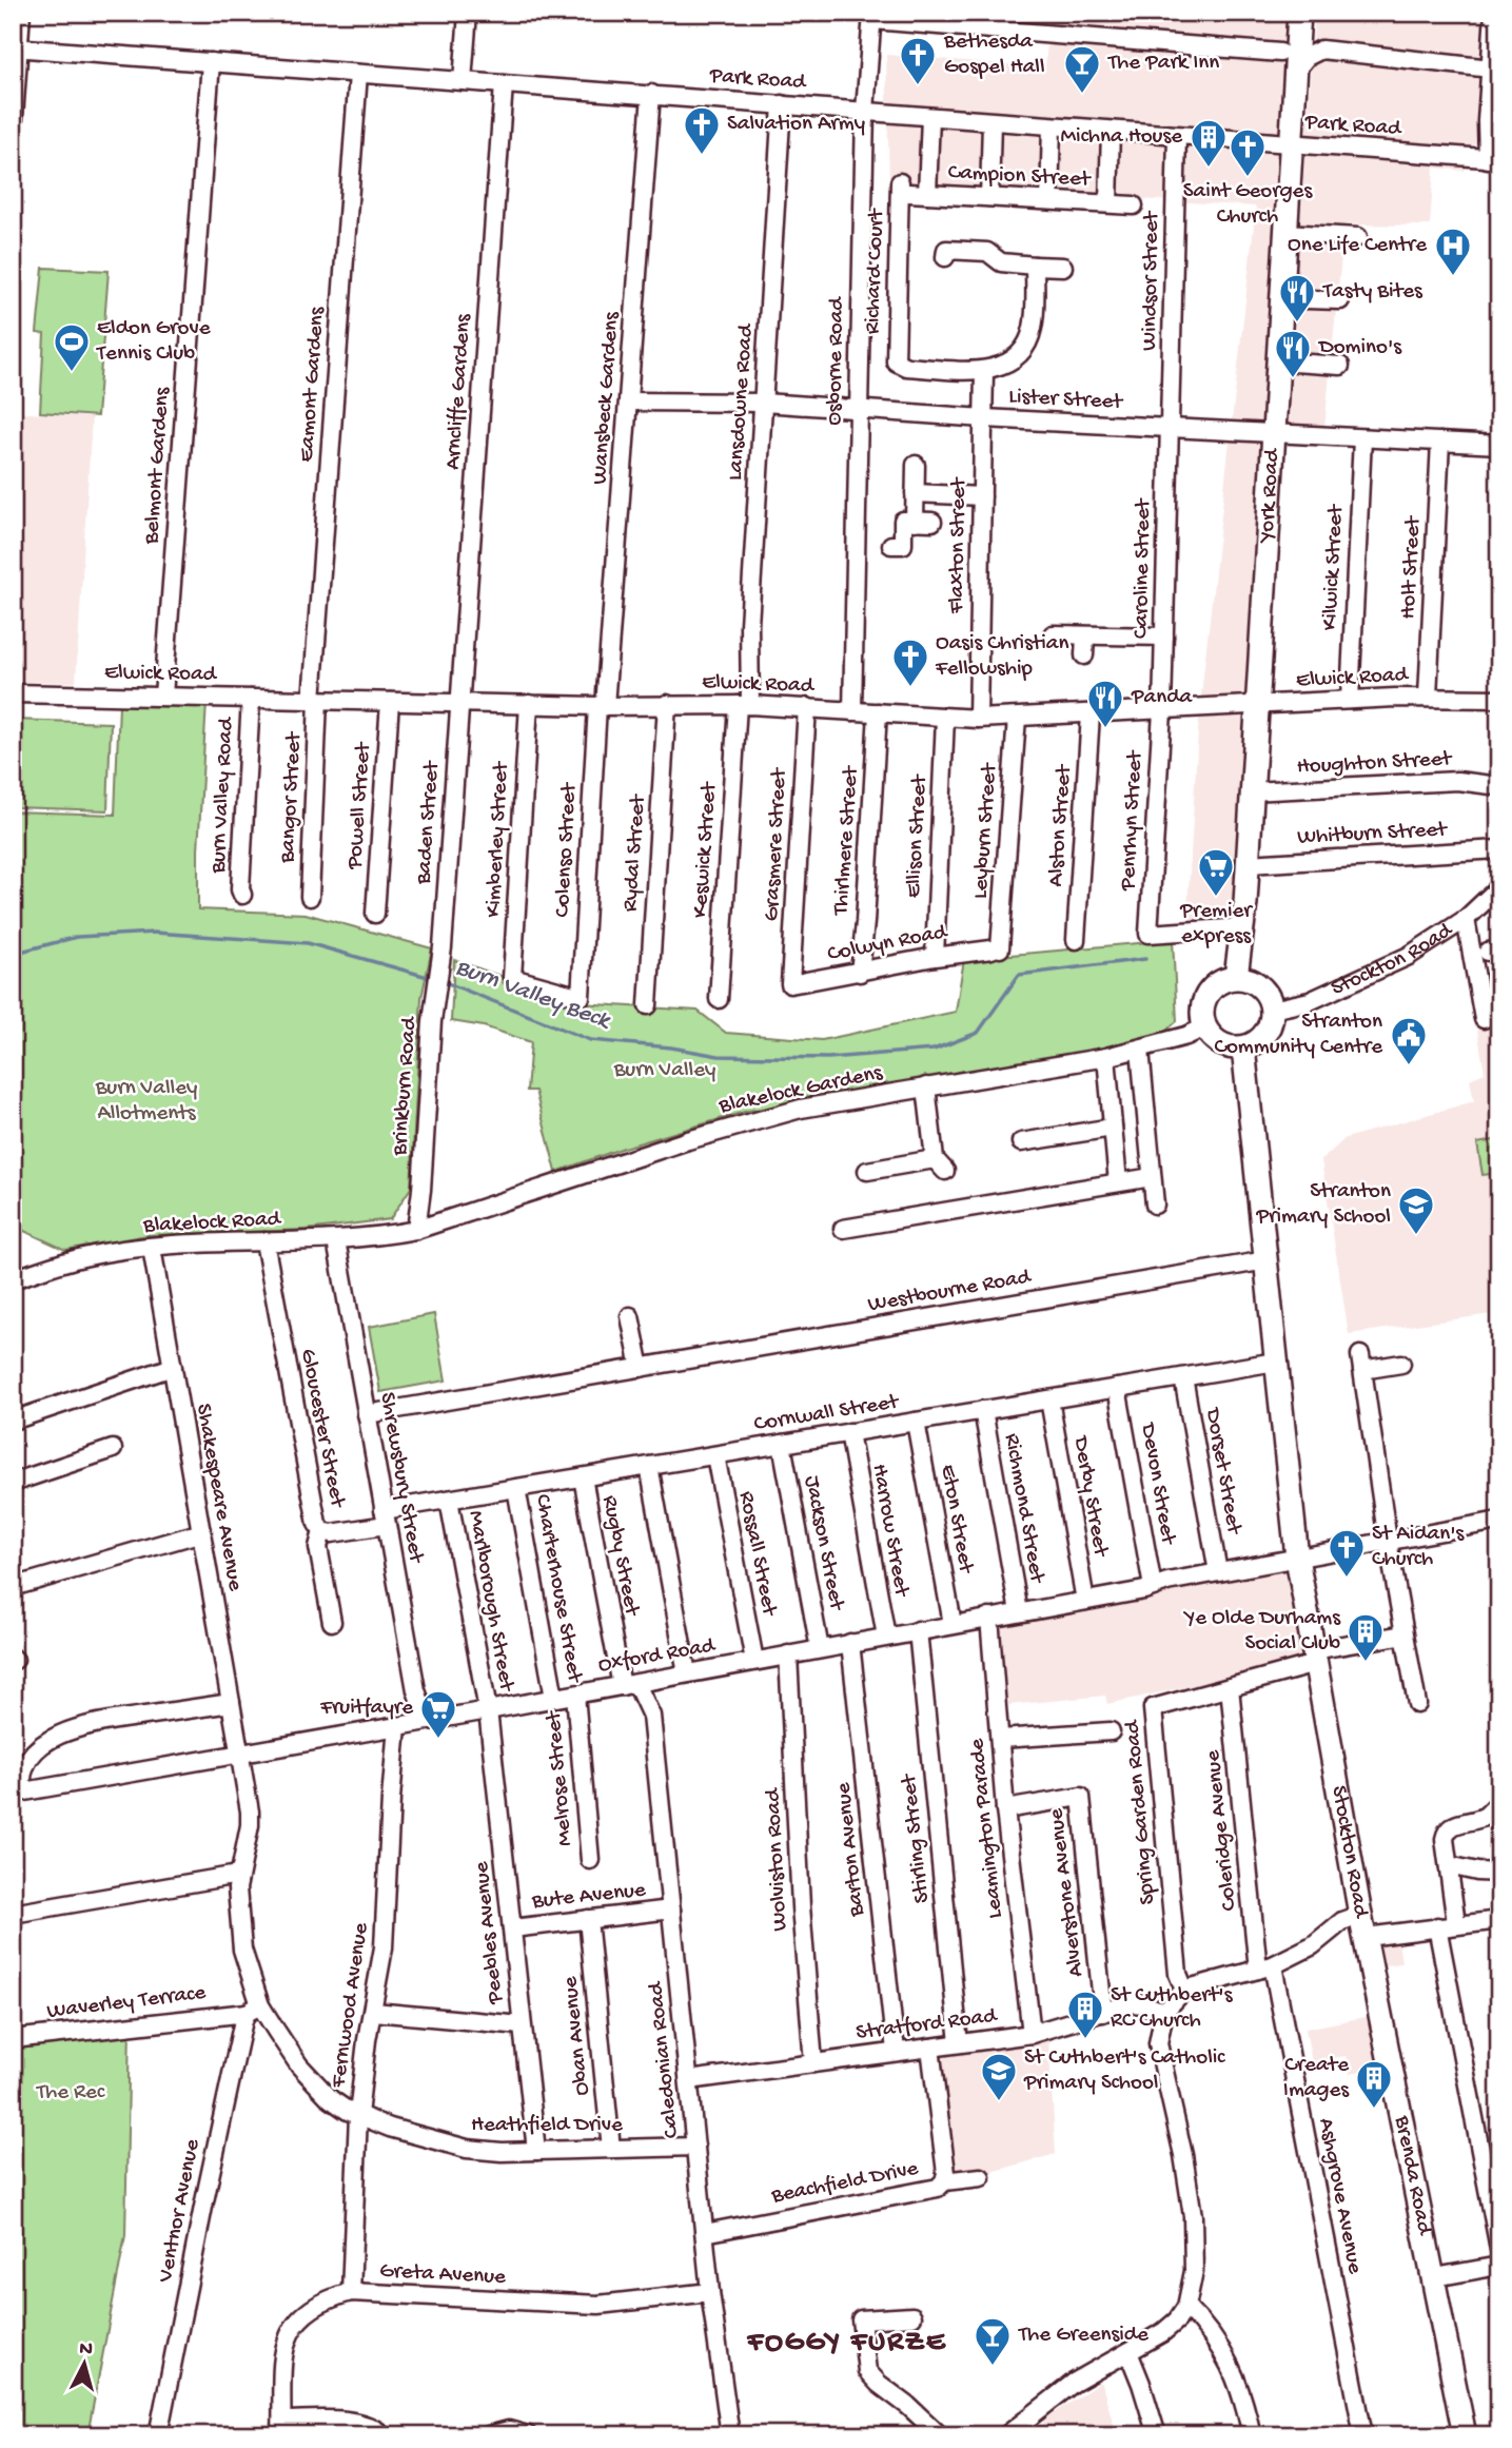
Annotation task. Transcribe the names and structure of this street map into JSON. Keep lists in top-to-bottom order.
{
  "streets": {
    "main road": ["York Road", "Stockton Road", "Brenda Road"],
    "street": [
      "Park Road",
      "Campion Street",
      "Richard Court",
      "Windsor Street",
      "Osborne Road",
      "Eamont Gardens",
      "Arncliffe Gardens",
      "Wansbeck Gardens",
      "Lister Street",
      "Lansdowne Road",
      "Belmont Gardens",
      "Flaxton Street",
      "Kilwick Street",
      "Holt Street",
      "Caroline Street",
      "Elwick Road",
      "Houghton Street",
      "Burn Valley Road",
      "Bangor Street",
      "Powell Street",
      "Penrhyn Street",
      "Baden Street",
      "Alston Street",
      "Leyburn Street",
      "Whitburn Street",
      "Ellison Street",
      "Kimberley Street",
      "Thirlmere Street",
      "Grasmere Street",
      "Colenso Street",
      "Keswick Street",
      "Rydal Street",
      "Colwyn Road",
      "Brinkburn Road",
      "Blakelock Gardens",
      "Blakelock Road",
      "Westbourne Road",
      "Cornwall Street",
      "Gloucester Street",
      "Dorset Street",
      "Shrewsbury Street",
      "Devon Street",
      "Derby Street",
      "Shakespeare Avenue",
      "Richmond Street",
      "Eton Street",
      "Harrow Street",
      "Jackson Street",
      "Rossall Street",
      "Rugby Street",
      "Charterhouse Street",
      "Marlborough Street",
      "Oxford Road",
      "Melrose Street",
      "Spring Garden Road",
      "Leamington Parade",
      "Coleridge Avenue",
      "Stirling Street",
      "Barton Avenue",
      "Wolviston Road",
      "Alverstone Avenue",
      "Bute Avenue",
      "Peebles Avenue",
      "Waverley Terrace",
      "Fernwood Avenue",
      "Stratford Road",
      "Oban Avenue",
      "Caledonian Road",
      "Heathfield Drive",
      "Beachfield Drive",
      "Ashgrove Avenue",
      "Ventnor Avenue",
      "Greta Avenue"
    ]
  },
  "crossings": [
    ["Park Road", "Campion Street"],
    ["Park Road", "Windsor Street"],
    ["Park Road", "Osborne Road"],
    ["Park Road", "Eamont Gardens"],
    ["Park Road", "Arncliffe Gardens"],
    ["Park Road", "Wansbeck Gardens"],
    ["Park Road", "Lansdowne Road"],
    ["Park Road", "Belmont Gardens"],
    ["Park Road", "York Road"],
    ["Campion Street", "Richard Court"],
    ["Richard Court", "Flaxton Street"],
    ["Windsor Street", "Lister Street"],
    ["Windsor Street", "Caroline Street"],
    ["Osborne Road", "Lister Street"],
    ["Osborne Road", "Elwick Road"],
    ["Eamont Gardens", "Elwick Road"],
    ["Eamont Gardens", "Bangor Street"],
    ["Arncliffe Gardens", "Elwick Road"],
    ["Arncliffe Gardens", "Baden Street"],
    ["Wansbeck Gardens", "Lister Street"],
    ["Wansbeck Gardens", "Elwick Road"],
    ["Wansbeck Gardens", "Colenso Street"],
    ["Lister Street", "Lansdowne Road"],
    ["Lister Street", "York Road"],
    ["Lister Street", "Flaxton Street"],
    ["Lister Street", "Kilwick Street"],
    ["Lister Street", "Holt Street"],
    ["Lister Street", "Caroline Street"],
    ["Lansdowne Road", "Elwick Road"],
    ["Lansdowne Road", "Keswick Street"],
    ["Belmont Gardens", "Elwick Road"],
    ["York Road", "Elwick Road"],
    ["York Road", "Houghton Street"],
    ["York Road", "Penrhyn Street"],
    ["York Road", "Whitburn Street"],
    ["York Road", "Stockton Road"],
    ["York Road", "Blakelock Gardens"],
    ["Flaxton Street", "Elwick Road"],
    ["Kilwick Street", "Elwick Road"],
    ["Holt Street", "Elwick Road"],
    ["Caroline Street", "Elwick Road"],
    ["Caroline Street", "Penrhyn Street"],
    ["Elwick Road", "Burn Valley Road"],
    ["Elwick Road", "Bangor Street"],
    ["Elwick Road", "Powell Street"],
    ["Elwick Road", "Penrhyn Street"],
    ["Elwick Road", "Baden Street"],
    ["Elwick Road", "Alston Street"],
    ["Elwick Road", "Leyburn Street"],
    ["Elwick Road", "Ellison Street"],
    ["Elwick Road", "Kimberley Street"],
    ["Elwick Road", "Thirlmere Street"],
    ["Elwick Road", "Grasmere Street"],
    ["Elwick Road", "Colenso Street"],
    ["Elwick Road", "Keswick Street"],
    ["Elwick Road", "Rydal Street"],
    ["Baden Street", "Brinkburn Road"],
    ["Leyburn Street", "Colwyn Road"],
    ["Ellison Street", "Colwyn Road"],
    ["Kimberley Street", "Colenso Street"],
    ["Thirlmere Street", "Colwyn Road"],
    ["Grasmere Street", "Colwyn Road"],
    ["Stockton Road", "Blakelock Gardens"],
    ["Stockton Road", "Westbourne Road"],
    ["Stockton Road", "Cornwall Street"],
    ["Stockton Road", "Oxford Road"],
    ["Stockton Road", "Spring Garden Road"],
    ["Stockton Road", "Coleridge Avenue"],
    ["Stockton Road", "Brenda Road"],
    ["Stockton Road", "Ashgrove Avenue"],
    ["Brinkburn Road", "Blakelock Gardens"],
    ["Brinkburn Road", "Blakelock Road"],
    ["Blakelock Gardens", "Blakelock Road"],
    ["Blakelock Road", "Gloucester Street"],
    ["Blakelock Road", "Shrewsbury Street"],
    ["Blakelock Road", "Shakespeare Avenue"],
    ["Westbourne Road", "Shrewsbury Street"],
    ["Cornwall Street", "Gloucester Street"],
    ["Cornwall Street", "Dorset Street"],
    ["Cornwall Street", "Shrewsbury Street"],
    ["Cornwall Street", "Devon Street"],
    ["Cornwall Street", "Derby Street"],
    ["Cornwall Street", "Richmond Street"],
    ["Cornwall Street", "Eton Street"],
    ["Cornwall Street", "Harrow Street"],
    ["Cornwall Street", "Jackson Street"],
    ["Cornwall Street", "Rossall Street"],
    ["Cornwall Street", "Rugby Street"],
    ["Cornwall Street", "Charterhouse Street"],
    ["Cornwall Street", "Marlborough Street"],
    ["Dorset Street", "Oxford Road"],
    ["Shrewsbury Street", "Oxford Road"],
    ["Devon Street", "Oxford Road"],
    ["Derby Street", "Oxford Road"],
    ["Shakespeare Avenue", "Oxford Road"],
    ["Richmond Street", "Oxford Road"],
    ["Eton Street", "Oxford Road"],
    ["Harrow Street", "Oxford Road"],
    ["Jackson Street", "Oxford Road"],
    ["Rossall Street", "Oxford Road"],
    ["Rugby Street", "Oxford Road"],
    ["Rugby Street", "Caledonian Road"],
    ["Charterhouse Street", "Oxford Road"],
    ["Marlborough Street", "Oxford Road"],
    ["Marlborough Street", "Peebles Avenue"],
    ["Oxford Road", "Melrose Street"],
    ["Oxford Road", "Leamington Parade"],
    ["Oxford Road", "Stirling Street"],
    ["Oxford Road", "Barton Avenue"],
    ["Oxford Road", "Wolviston Road"],
    ["Oxford Road", "Peebles Avenue"],
    ["Oxford Road", "Fernwood Avenue"],
    ["Oxford Road", "Caledonian Road"],
    ["Spring Garden Road", "Coleridge Avenue"],
    ["Leamington Parade", "Alverstone Avenue"],
    ["Leamington Parade", "Stratford Road"],
    ["Coleridge Avenue", "Ashgrove Avenue"],
    ["Stirling Street", "Stratford Road"],
    ["Barton Avenue", "Stratford Road"],
    ["Wolviston Road", "Stratford Road"],
    ["Alverstone Avenue", "Stratford Road"],
    ["Bute Avenue", "Peebles Avenue"],
    ["Bute Avenue", "Oban Avenue"],
    ["Bute Avenue", "Caledonian Road"],
    ["Peebles Avenue", "Heathfield Drive"],
    ["Waverley Terrace", "Heathfield Drive"],
    ["Waverley Terrace", "Ventnor Avenue"],
    ["Fernwood Avenue", "Heathfield Drive"],
    ["Fernwood Avenue", "Greta Avenue"],
    ["Stratford Road", "Caledonian Road"],
    ["Stratford Road", "Beachfield Drive"],
    ["Oban Avenue", "Heathfield Drive"],
    ["Caledonian Road", "Heathfield Drive"],
    ["Caledonian Road", "Beachfield Drive"],
    ["Caledonian Road", "Greta Avenue"],
    ["Heathfield Drive", "Ventnor Avenue"]
  ],
  "districts": ["FOGGY FURZE"],
  "water": ["Burn Valley Beck"],
  "parks": ["Burn Valley", "Burn Valley Allotments", "The Rec"],
  "places": {
    "church": [
      "Bethesda Gospel Hall",
      "Salvation Army",
      "Saint Georges Church",
      "Oasis Christian Fellowship",
      "St Aidan's Church"
    ],
    "bar": ["The Park Inn", "The Greenside"],
    "building": [
      "Michna House",
      "Ye Olde Durhams Social Club",
      "St Cuthbert's RC Church",
      "Create Images"
    ],
    "hospital": ["One Life Centre"],
    "restaurant": ["Tasty Bites", "Domino's", "Panda"],
    "sports": ["Eldon Grove Tennis Club"],
    "supermarket": ["Premier express", "Fruitfayre"],
    "public building": ["Stranton Community Centre"],
    "school or university": ["Stranton Primary School", "St Cuthbert's Catholic Primary School"]
  },
  "north": "top"
}
